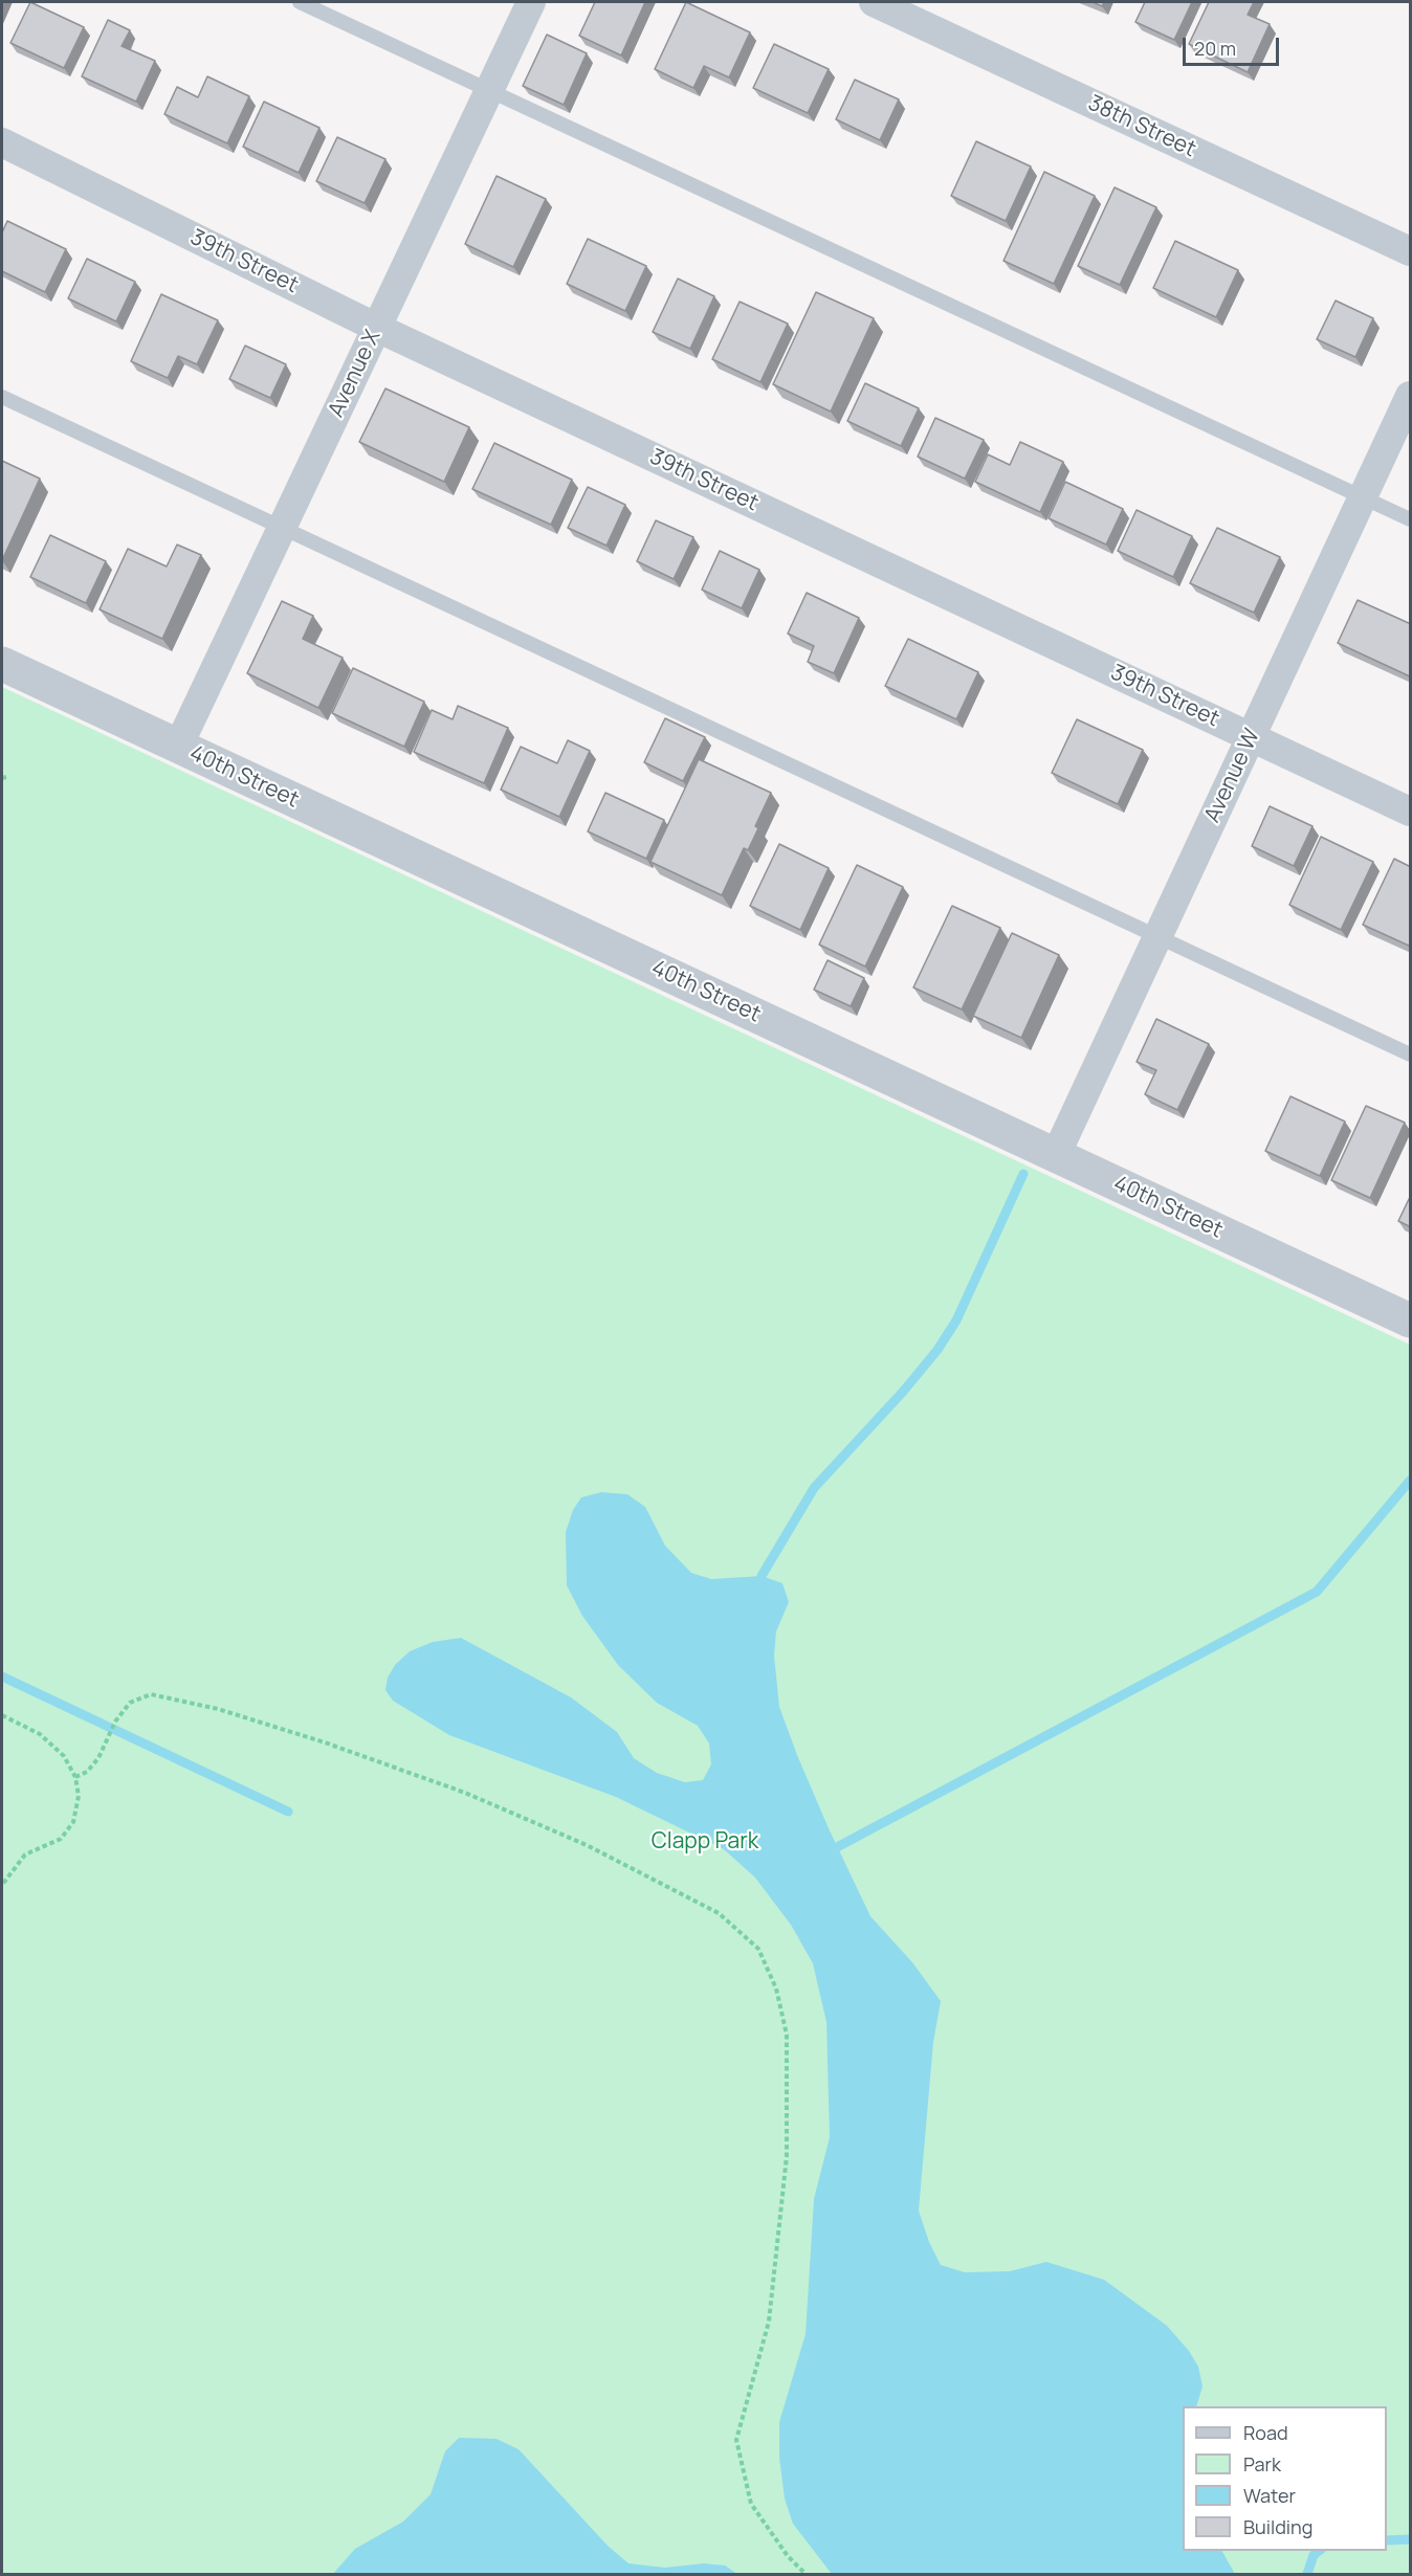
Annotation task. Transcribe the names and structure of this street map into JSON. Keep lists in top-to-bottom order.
{
  "streets": {
    "street": [
      "38th Street",
      "39th Street",
      "Avenue X",
      "Avenue W",
      "40th Street"
    ]
  },
  "crossings": [
    ["39th Street", "Avenue X"],
    ["39th Street", "Avenue W"],
    ["Avenue X", "40th Street"],
    ["Avenue W", "40th Street"]
  ],
  "parks": ["Clapp Park"],
  "legend": [
    "Road",
    "Park",
    "Water",
    "Building"
  ],
  "scale_bar": "20 m"
}
